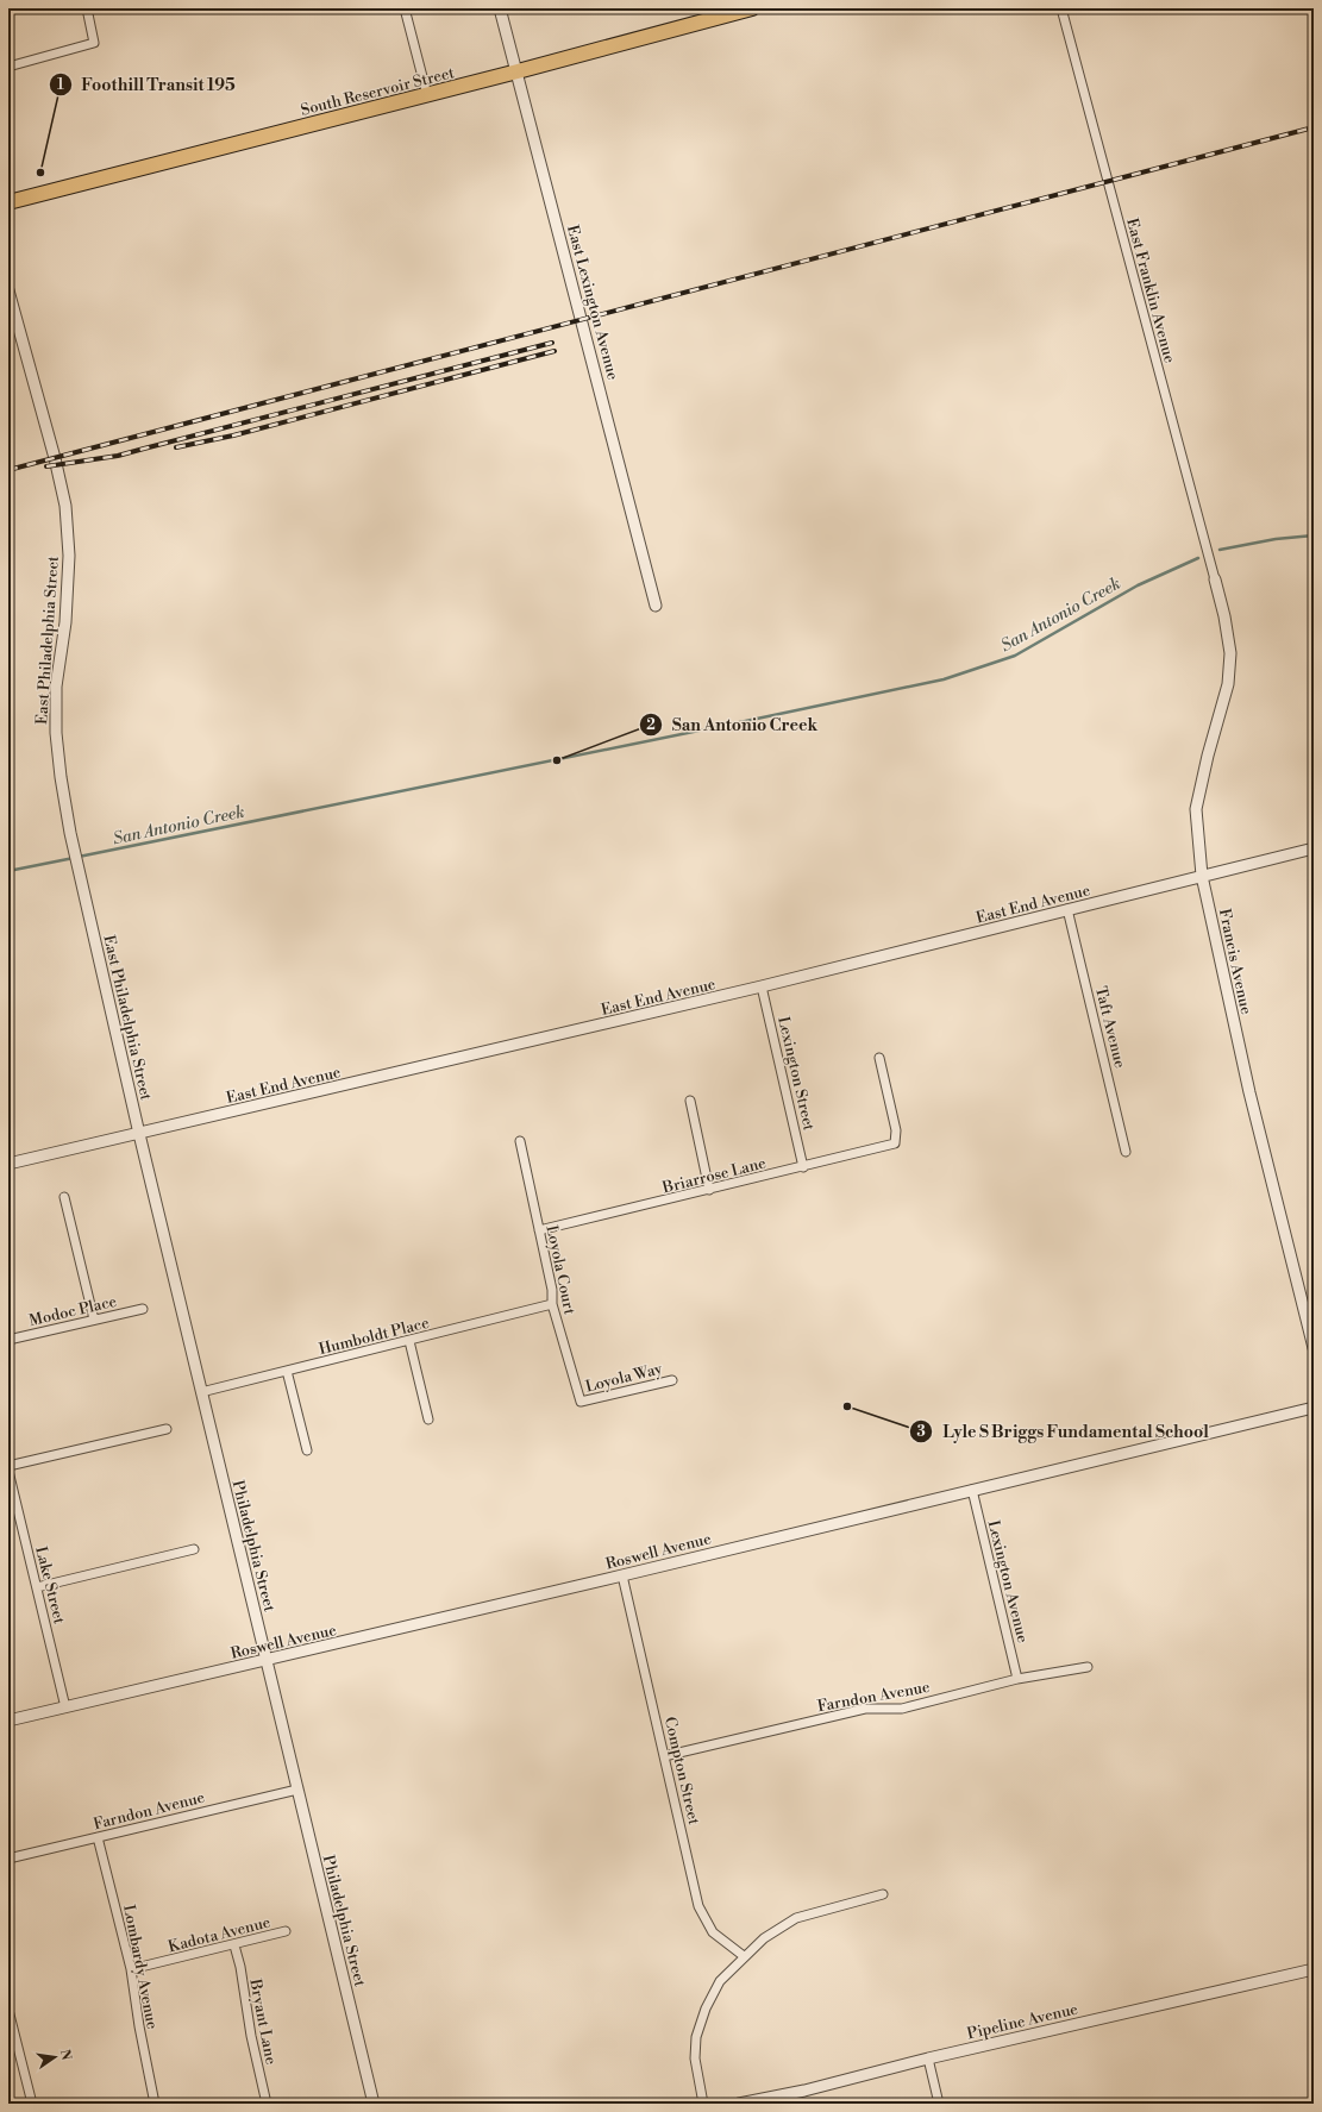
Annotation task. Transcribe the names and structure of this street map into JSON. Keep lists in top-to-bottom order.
{
  "streets": {
    "main road": ["South Reservoir Street"],
    "street": [
      "East Franklin Avenue",
      "East Lexington Avenue",
      "East Philadelphia Street",
      "East End Avenue",
      "Francis Avenue",
      "Taft Avenue",
      "Lexington Street",
      "Briarrose Lane",
      "Loyola Court",
      "Modoc Place",
      "Humboldt Place",
      "Loyola Way",
      "Philadelphia Street",
      "Roswell Avenue",
      "Lexington Avenue",
      "Lake Street",
      "Farndon Avenue",
      "Compton Street",
      "Kadota Avenue",
      "Lombardy Avenue",
      "Pipeline Avenue",
      "Bryant Lane"
    ]
  },
  "crossings": [
    ["South Reservoir Street", "East Lexington Avenue"],
    ["East Franklin Avenue", "Francis Avenue"],
    ["East Philadelphia Street", "East End Avenue"],
    ["East Philadelphia Street", "Philadelphia Street"],
    ["East End Avenue", "Francis Avenue"],
    ["East End Avenue", "Taft Avenue"],
    ["East End Avenue", "Lexington Street"],
    ["East End Avenue", "Philadelphia Street"],
    ["Lexington Street", "Briarrose Lane"],
    ["Briarrose Lane", "Loyola Court"],
    ["Loyola Court", "Humboldt Place"],
    ["Loyola Court", "Loyola Way"],
    ["Humboldt Place", "Philadelphia Street"],
    ["Philadelphia Street", "Roswell Avenue"],
    ["Philadelphia Street", "Farndon Avenue"],
    ["Roswell Avenue", "Lexington Avenue"],
    ["Roswell Avenue", "Lake Street"],
    ["Roswell Avenue", "Compton Street"],
    ["Lexington Avenue", "Farndon Avenue"],
    ["Farndon Avenue", "Compton Street"],
    ["Farndon Avenue", "Lombardy Avenue"],
    ["Kadota Avenue", "Lombardy Avenue"],
    ["Kadota Avenue", "Bryant Lane"]
  ],
  "water": ["San Antonio Creek"],
  "places": ["Foothill Transit 195", "San Antonio Creek", "Lyle S Briggs Fundamental School"],
  "north": "right"
}
